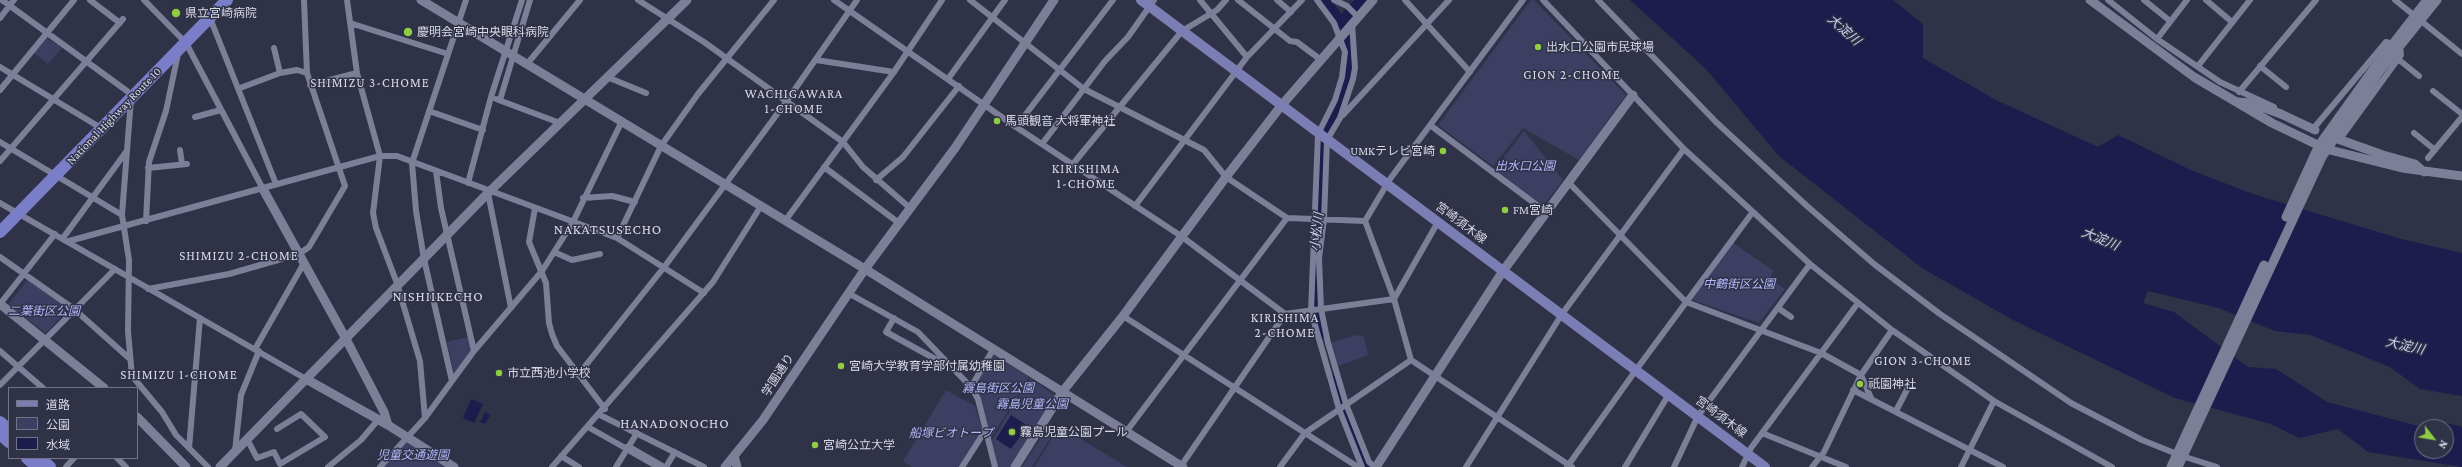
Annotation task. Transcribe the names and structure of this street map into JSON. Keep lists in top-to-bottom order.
{
  "streets": {
    "highway": ["National Highway Route 10"],
    "main road": ["宮崎須木線"],
    "street": ["学園通り"]
  },
  "districts": [
    "GION 2-CHOME",
    "SHIMIZU 3-CHOME",
    "WACHIGAWARA 1-CHOME",
    "KIRISHIMA 1-CHOME",
    "NAKATSUSECHO",
    "SHIMIZU 2-CHOME",
    "NISHIIKECHO",
    "KIRISHIMA 2-CHOME",
    "GION 3-CHOME",
    "SHIMIZU 1-CHOME",
    "HANADONOCHO"
  ],
  "water": ["大淀川", "小松川"],
  "parks": [
    "出水口公園",
    "中鶴街区公園",
    "二葉街区公園",
    "霧島街区公園",
    "霧島児童公園",
    "船塚ビオトープ",
    "児童交通遊園"
  ],
  "places": [
    "県立宮崎病院",
    "慶明会宮崎中央眼科病院",
    "出水口公園市民球場",
    "馬頭観音 大将軍神社",
    "UMKテレビ宮崎",
    "FM宮崎",
    "宮崎大学教育学部付属幼稚園",
    "市立西池小学校",
    "祇園神社",
    "霧島児童公園プール",
    "宮崎公立大学"
  ],
  "legend": ["道路", "公園", "水域"],
  "north": "bottom right"
}
